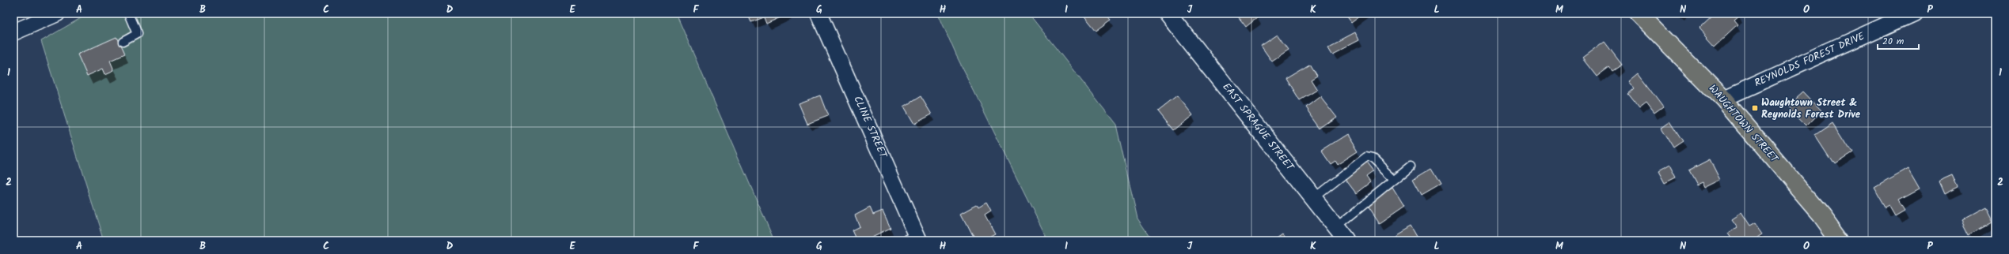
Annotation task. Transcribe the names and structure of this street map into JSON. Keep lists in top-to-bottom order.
{
  "streets": {
    "main road": ["WAUGHTOWN STREET"],
    "street": ["REYNOLDS FOREST DRIVE", "CLINE STREET", "EAST SPRAGUE STREET"]
  },
  "crossings": [
    ["REYNOLDS FOREST DRIVE", "WAUGHTOWN STREET"]
  ],
  "places": {
    "transit": ["Waughtown Street & Reynolds Forest Drive"]
  },
  "scale_bar": "20 m",
  "grid": {
    "columns": [
      "A",
      "B",
      "C",
      "D",
      "E",
      "F",
      "G",
      "H",
      "I",
      "J",
      "K",
      "L",
      "M",
      "N",
      "O",
      "P"
    ],
    "rows": ["1", "2"]
  }
}
